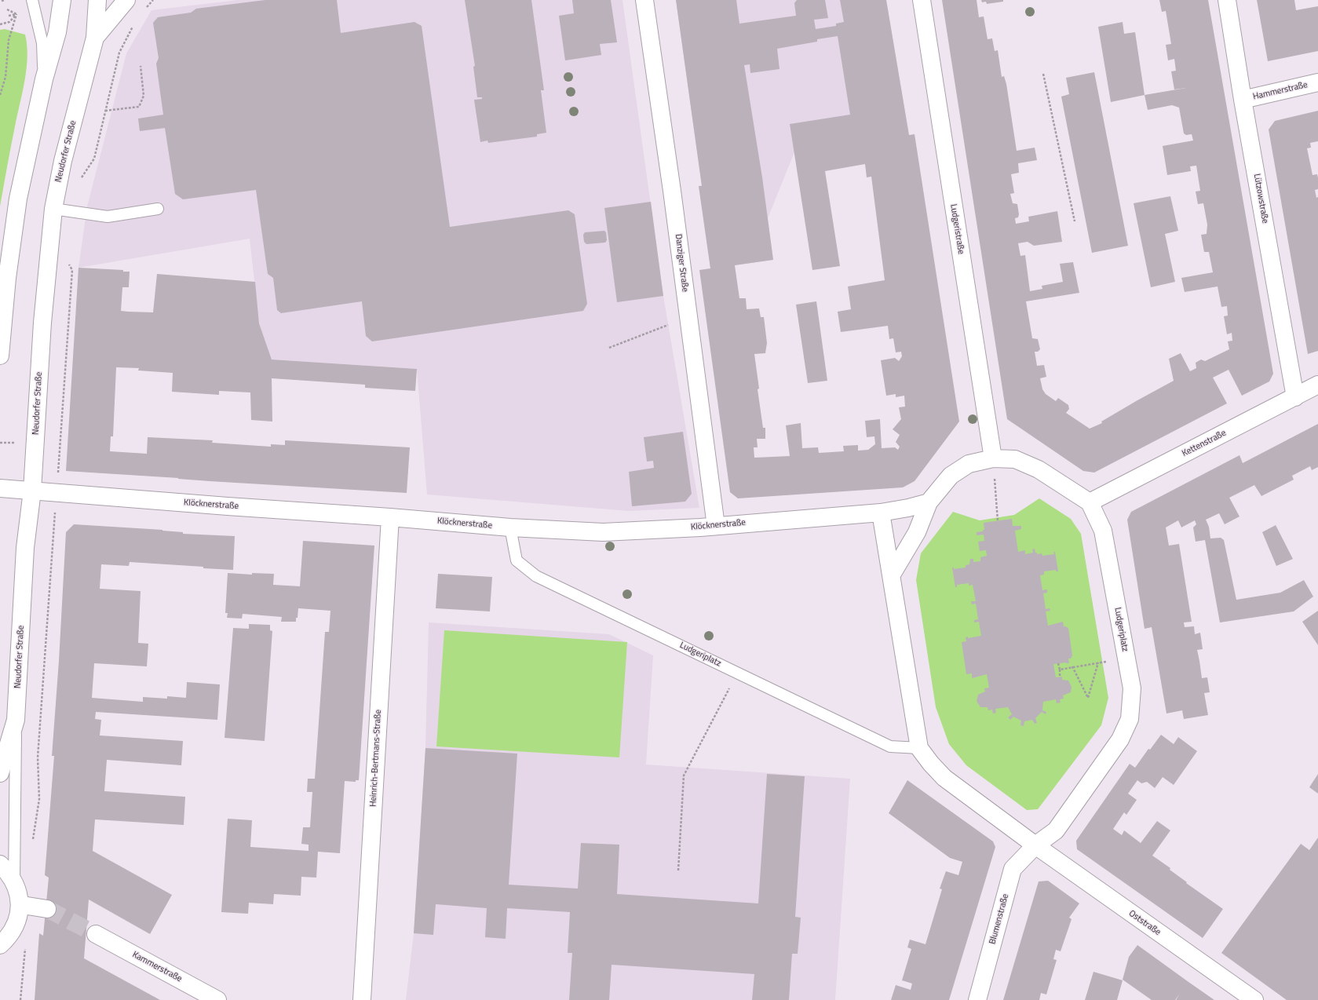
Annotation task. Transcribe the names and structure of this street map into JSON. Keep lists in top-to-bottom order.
{
  "streets": {
    "street": [
      "Hammerstraße",
      "Neudorfer Straße",
      "Lützowstraße",
      "Ludgeristraße",
      "Danziger Straße",
      "Kettenstraße",
      "Klöcknerstraße",
      "Ludgeriplatz",
      "Heinrich-Bertmans-Straße",
      "Blumenstraße",
      "Oststraße",
      "Kammerstraße"
    ]
  },
  "crossings": [
    ["Hammerstraße", "Lützowstraße"],
    ["Neudorfer Straße", "Klöcknerstraße"],
    ["Lützowstraße", "Kettenstraße"],
    ["Danziger Straße", "Klöcknerstraße"],
    ["Kettenstraße", "Ludgeriplatz"],
    ["Klöcknerstraße", "Ludgeriplatz"],
    ["Klöcknerstraße", "Heinrich-Bertmans-Straße"],
    ["Ludgeriplatz", "Blumenstraße"],
    ["Ludgeriplatz", "Oststraße"],
    ["Blumenstraße", "Oststraße"]
  ]
}
